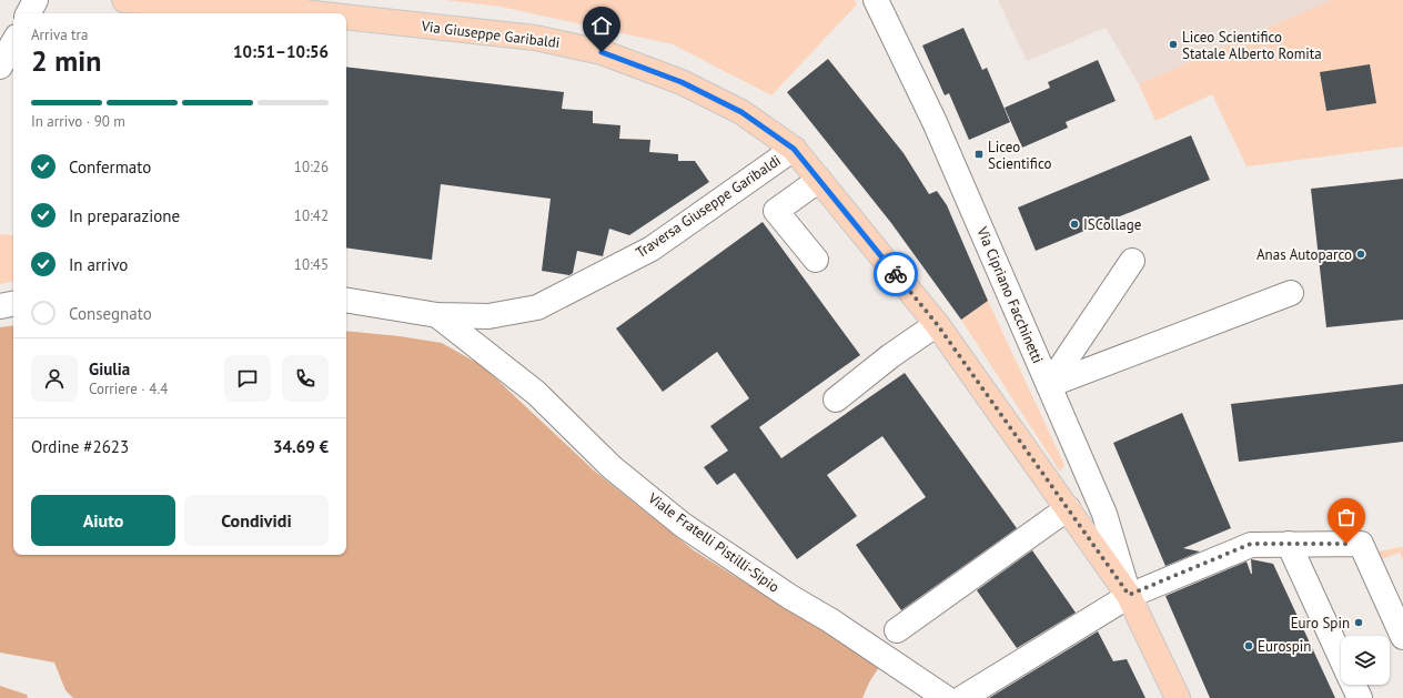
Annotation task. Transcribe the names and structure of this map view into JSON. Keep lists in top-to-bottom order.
{
  "streets": {
    "main road": ["Via Giuseppe Garibaldi"],
    "street": ["Traversa Giuseppe Garibaldi", "Via Cipriano Facchinetti", "Viale Fratelli Pistilli-Sipio"]
  },
  "crossings": [
    ["Via Giuseppe Garibaldi", "Traversa Giuseppe Garibaldi"],
    ["Via Giuseppe Garibaldi", "Via Cipriano Facchinetti"],
    ["Traversa Giuseppe Garibaldi", "Viale Fratelli Pistilli-Sipio"]
  ],
  "places": {
    "other": [
      "Liceo Scientifico Statale Alberto Romita",
      "ISCollage",
      "Anas Autoparco",
      "Euro Spin",
      "Eurospin"
    ],
    "transit": ["Liceo Scientifico"]
  },
  "page": {
    "heading": ["2 min", "Arriva tra", "10:51–10:56"],
    "panel": [
      "Giulia",
      "Corriere · 4.4",
      "Ordine #2623",
      "34.69 €"
    ],
    "bar": "In arrivo · 90 m",
    "list": [
      ["Confermato", "10:26"],
      ["In preparazione", "10:42"],
      ["In arrivo", "10:45"],
      "Consegnato"
    ],
    "buttons": ["Aiuto", "Condividi"]
  }
}
